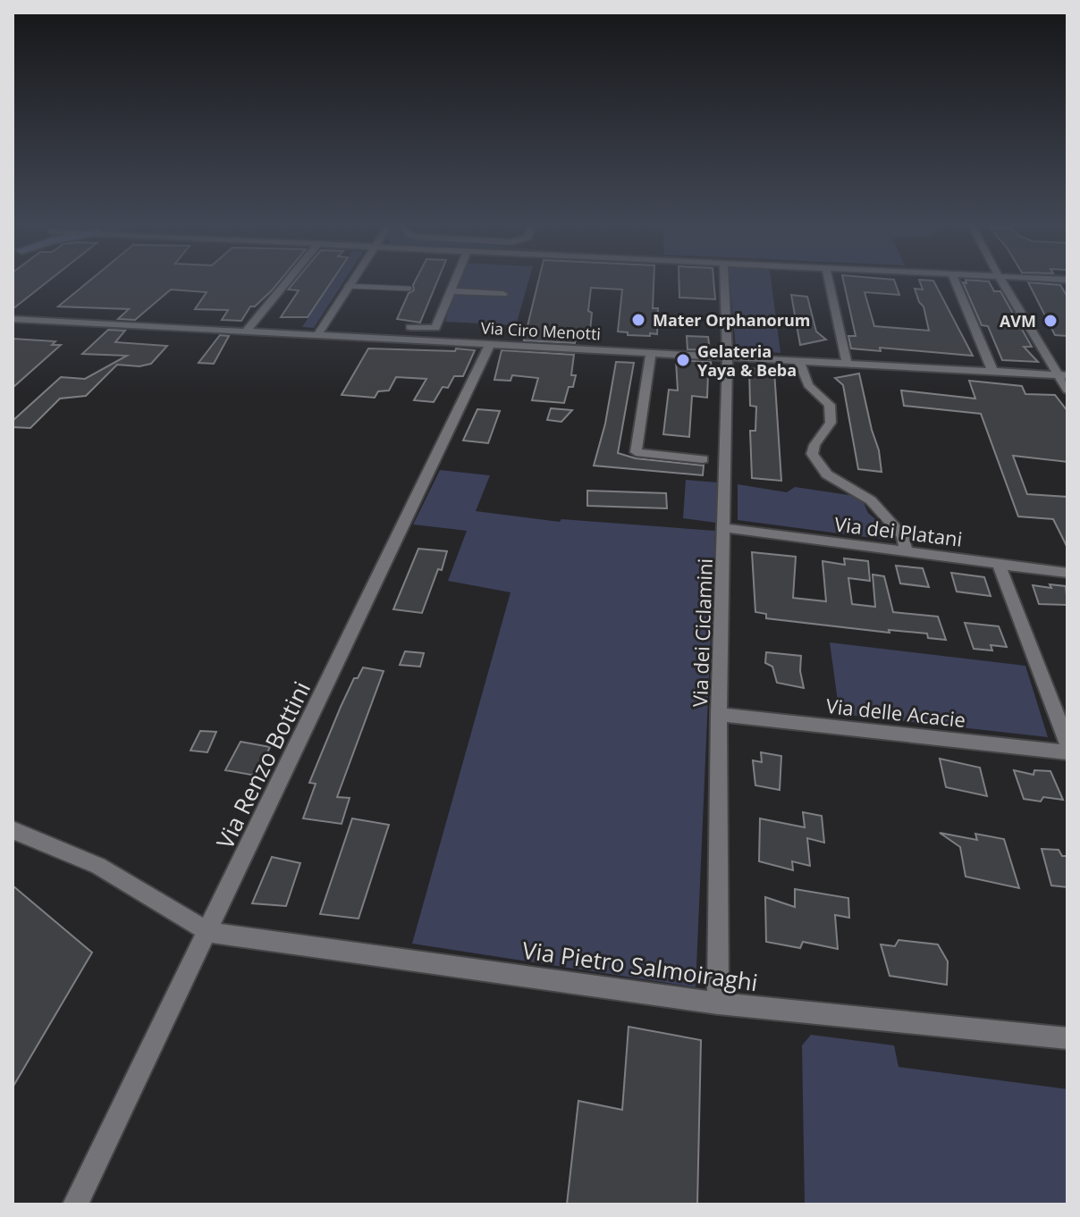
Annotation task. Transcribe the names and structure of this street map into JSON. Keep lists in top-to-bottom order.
{
  "streets": {
    "street": [
      "Via Ciro Menotti",
      "Via dei Platani",
      "Via dei Ciclamini",
      "Via delle Acacie",
      "Via Renzo Bottini",
      "Via Pietro Salmoiraghi"
    ]
  },
  "crossings": [
    ["Via Ciro Menotti", "Via dei Ciclamini"],
    ["Via Ciro Menotti", "Via Renzo Bottini"],
    ["Via dei Platani", "Via dei Ciclamini"],
    ["Via dei Ciclamini", "Via delle Acacie"],
    ["Via dei Ciclamini", "Via Pietro Salmoiraghi"],
    ["Via Renzo Bottini", "Via Pietro Salmoiraghi"]
  ],
  "places": ["Mater Orphanorum", "AVM", "Gelateria Yaya & Beba"]
}
